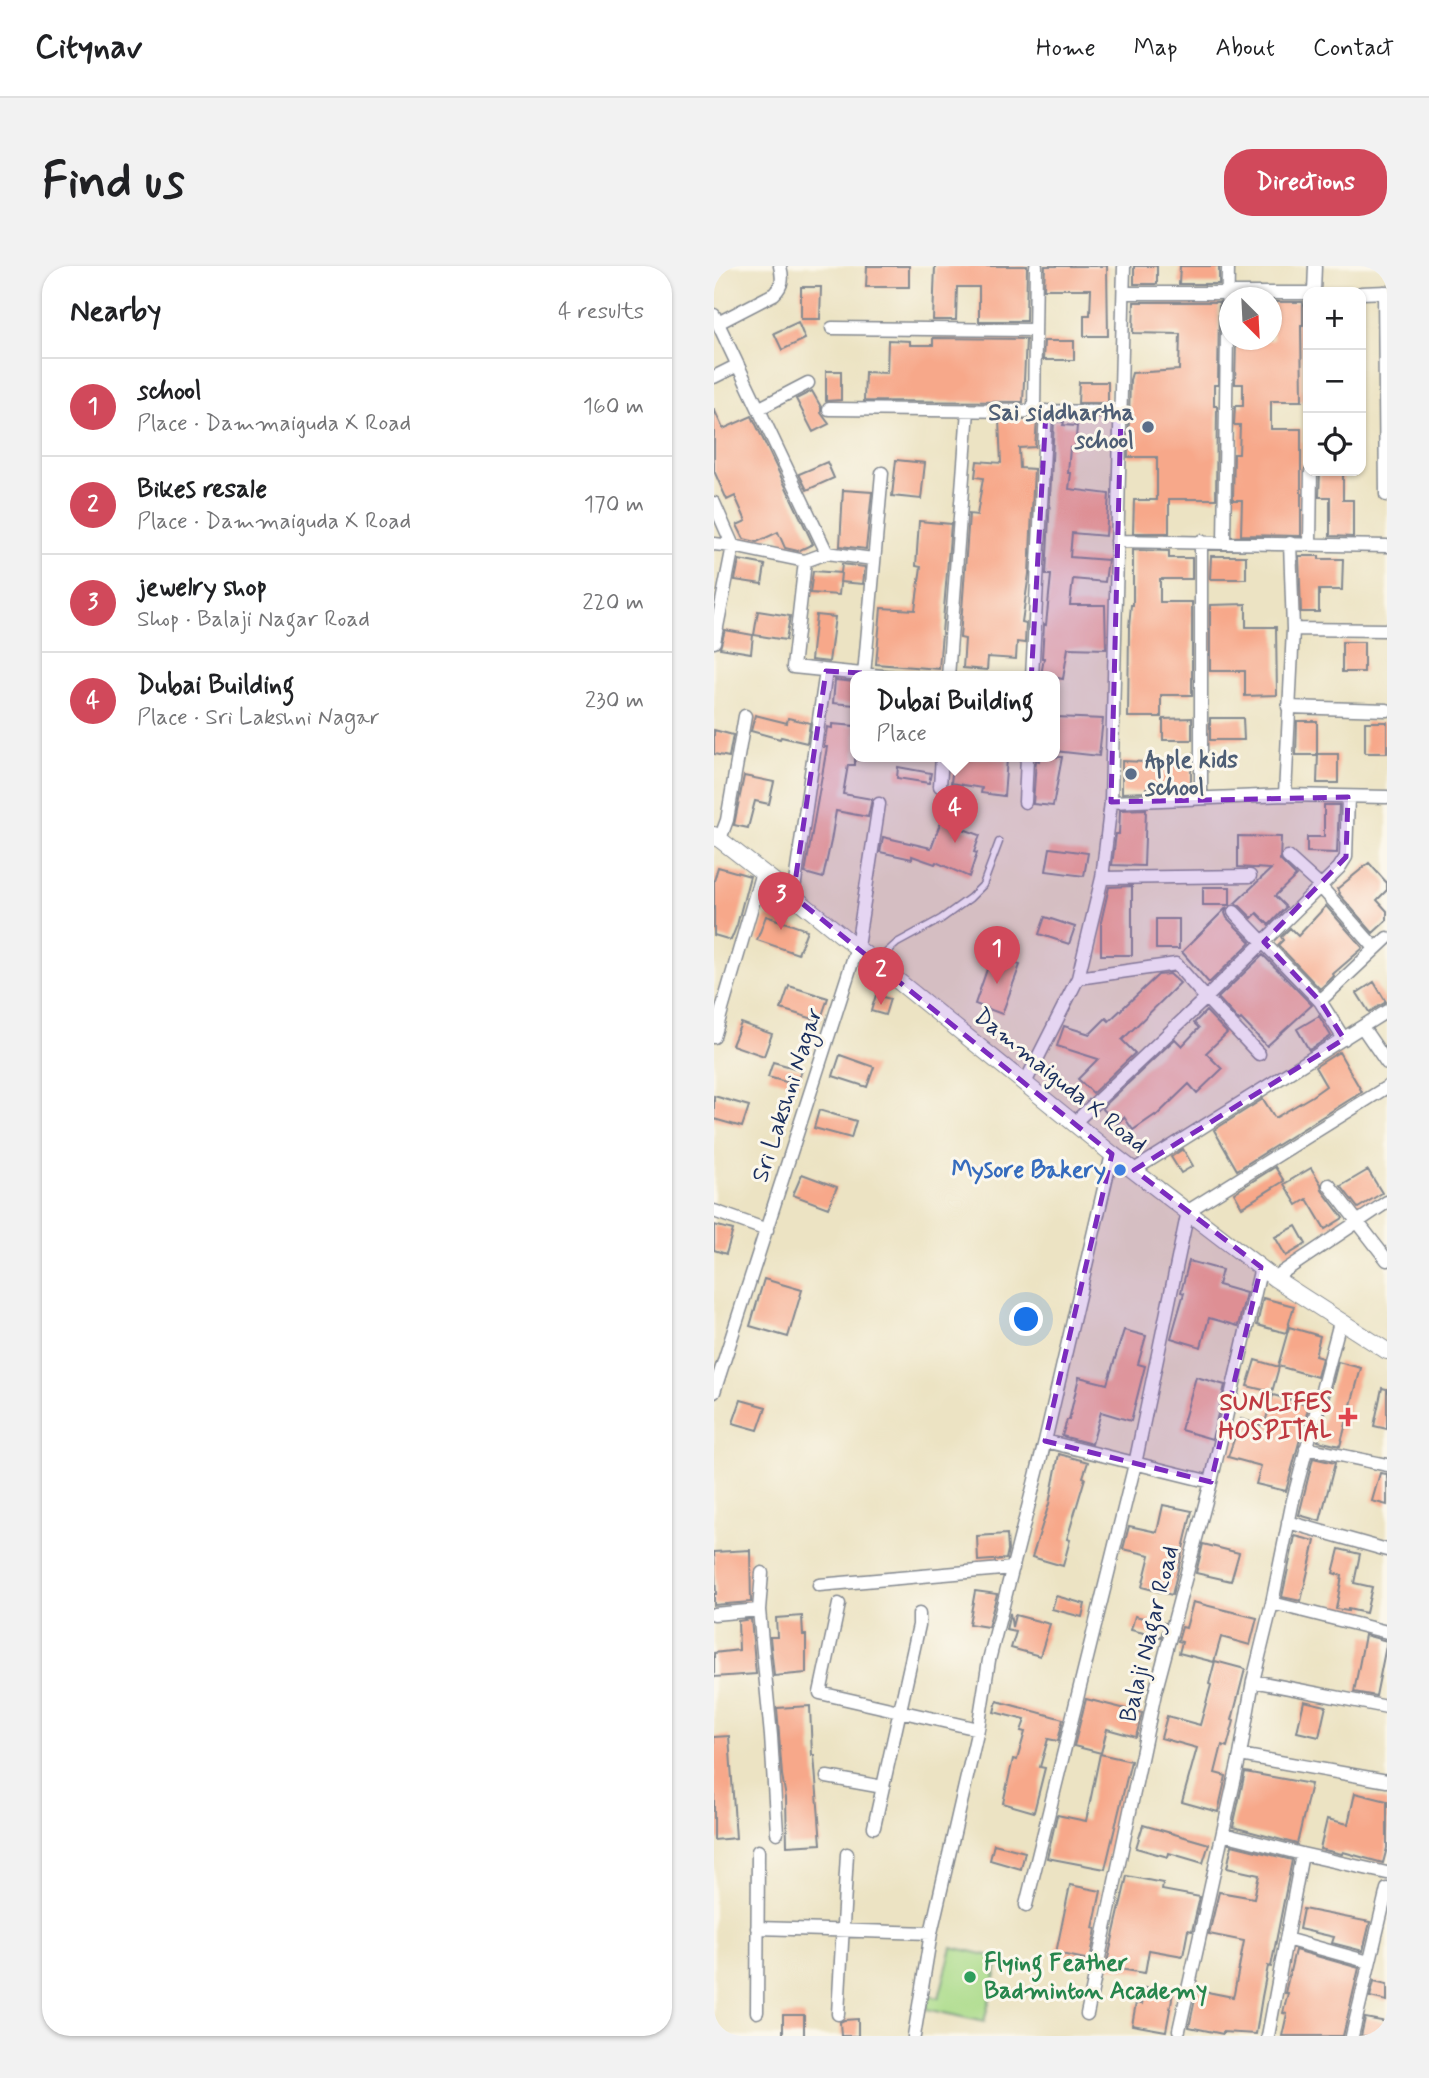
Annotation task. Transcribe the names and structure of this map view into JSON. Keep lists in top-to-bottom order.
{
  "streets": {
    "street": ["Dammaiguda X Road", "Sri Lakshni Nagar", "Balaji Nagar Road"]
  },
  "crossings": [
    ["Dammaiguda X Road", "Sri Lakshni Nagar"],
    ["Dammaiguda X Road", "Balaji Nagar Road"]
  ],
  "places": {
    "other": [
      "Sai siddhartha school",
      "Apple kids school",
      "Mysore Bakery",
      "Flying Feather Badminton Academy"
    ],
    "health": ["SUNLIFES HOSPITAL"]
  },
  "north": "bottom right",
  "page": {
    "header": "Citynav",
    "nav": [
      "Home",
      "Map",
      "About",
      "Contact"
    ],
    "buttons": "Directions",
    "title": "Find us",
    "heading": ["Nearby", "4 results"],
    "map_buttons": ["+", "−"],
    "list": [
      {
        "mark": "1",
        "name": "school",
        "note": "Place · Dammaiguda X Road",
        "value": "160 m"
      },
      {
        "mark": "2",
        "name": "Bikes resale",
        "note": "Place · Dammaiguda X Road",
        "value": "170 m"
      },
      {
        "mark": "3",
        "name": "jewelry shop",
        "note": "Shop · Balaji Nagar Road",
        "value": "220 m"
      },
      {
        "mark": "4",
        "name": "Dubai Building",
        "note": "Place · Sri Lakshni Nagar",
        "value": "230 m"
      }
    ],
    "popup": ["Dubai Building", "Place"],
    "pins": [
      "4",
      "3",
      "1",
      "2"
    ]
  }
}
